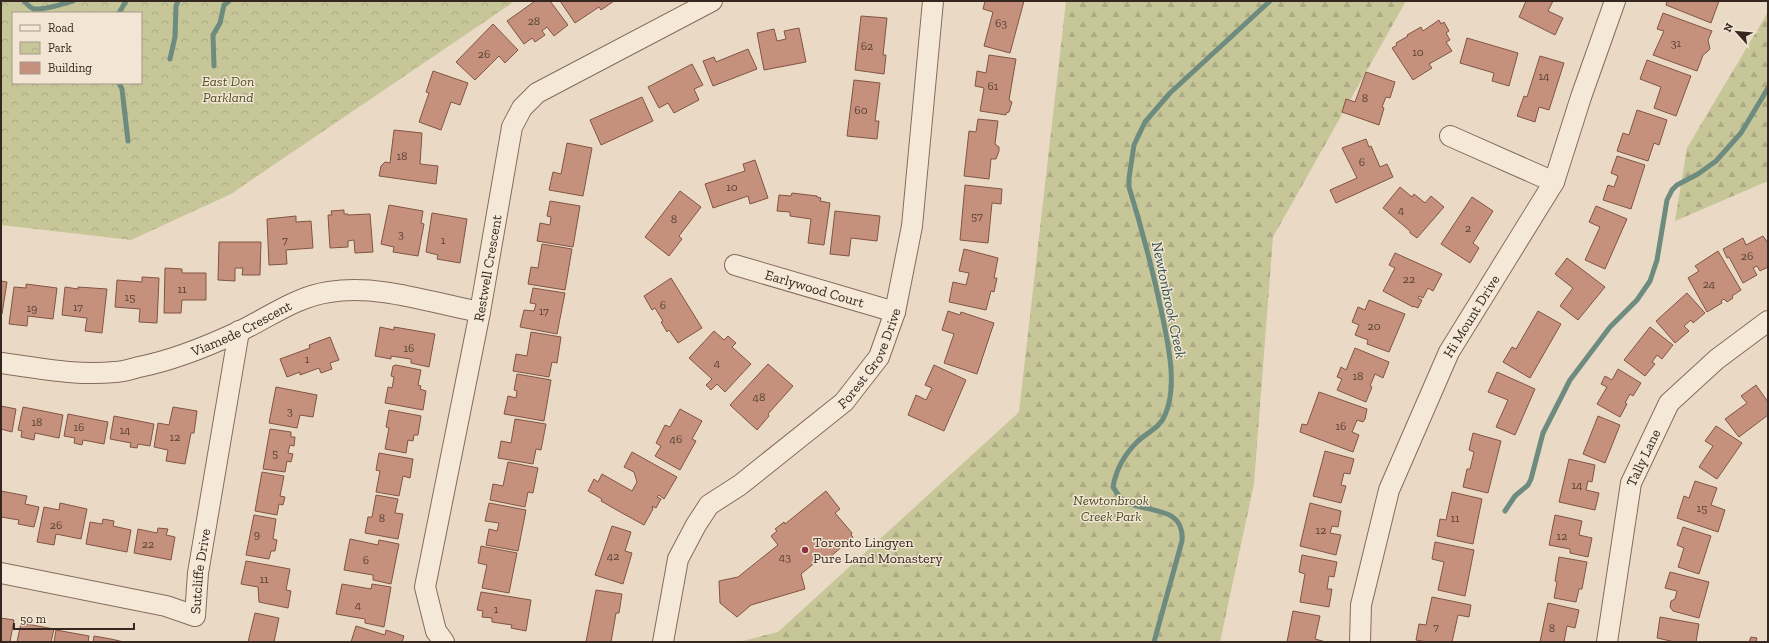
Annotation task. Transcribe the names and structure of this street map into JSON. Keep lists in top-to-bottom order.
{
  "streets": {
    "street": [
      "Restwell Crescent",
      "Earlywood Court",
      "Hi Mount Drive",
      "Viamede Crescent",
      "Forest Grove Drive",
      "Tally Lane",
      "Sutcliffe Drive"
    ]
  },
  "crossings": [
    ["Restwell Crescent", "Viamede Crescent"],
    ["Earlywood Court", "Forest Grove Drive"],
    ["Viamede Crescent", "Sutcliffe Drive"]
  ],
  "water": ["Newtonbrook Creek"],
  "parks": ["East Don Parkland", "Newtonbrook Creek Park"],
  "places": ["Toronto Lingyen Pure Land Monastery"],
  "house_numbers": [
    "28",
    "63",
    "31",
    "62",
    "10",
    "26",
    "14",
    "61",
    "8",
    "60",
    "18",
    "6",
    "10",
    "4",
    "57",
    "8",
    "2",
    "3",
    "7",
    "1",
    "26",
    "22",
    "24",
    "11",
    "15",
    "6",
    "17",
    "19",
    "17",
    "20",
    "16",
    "1",
    "4",
    "18",
    "48",
    "3",
    "18",
    "16",
    "16",
    "14",
    "12",
    "46",
    "5",
    "14",
    "15",
    "8",
    "11",
    "26",
    "12",
    "9",
    "12",
    "22",
    "42",
    "43",
    "6",
    "11",
    "4",
    "1",
    "7",
    "8"
  ],
  "legend": ["Road", "Park", "Building"],
  "scale_bar": "50 m",
  "north": "top left"
}
